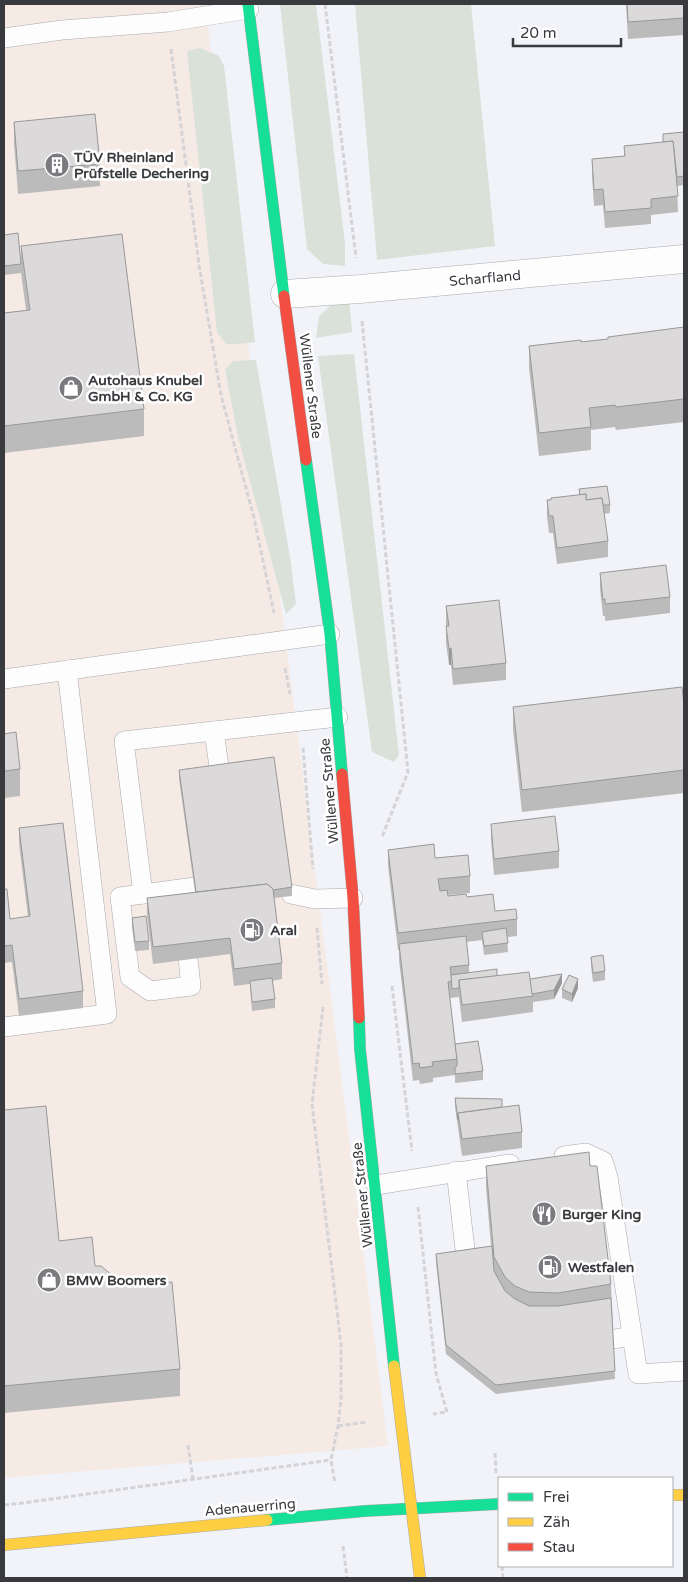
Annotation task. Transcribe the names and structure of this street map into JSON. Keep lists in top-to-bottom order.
{
  "streets": {
    "main road": ["Wüllener Straße", "Adenauerring"],
    "street": ["Scharfland"]
  },
  "crossings": [
    ["Scharfland", "Wüllener Straße"],
    ["Wüllener Straße", "Adenauerring"]
  ],
  "places": {
    "building": ["TÜV Rheinland Prüfstelle Dechering"],
    "shop": ["Autohaus Knubel GmbH & Co. KG", "BMW Boomers"],
    "fuel station": ["Aral", "Westfalen"],
    "restaurant": ["Burger King"]
  },
  "legend": ["Frei", "Zäh", "Stau"],
  "scale_bar": "20 m"
}
